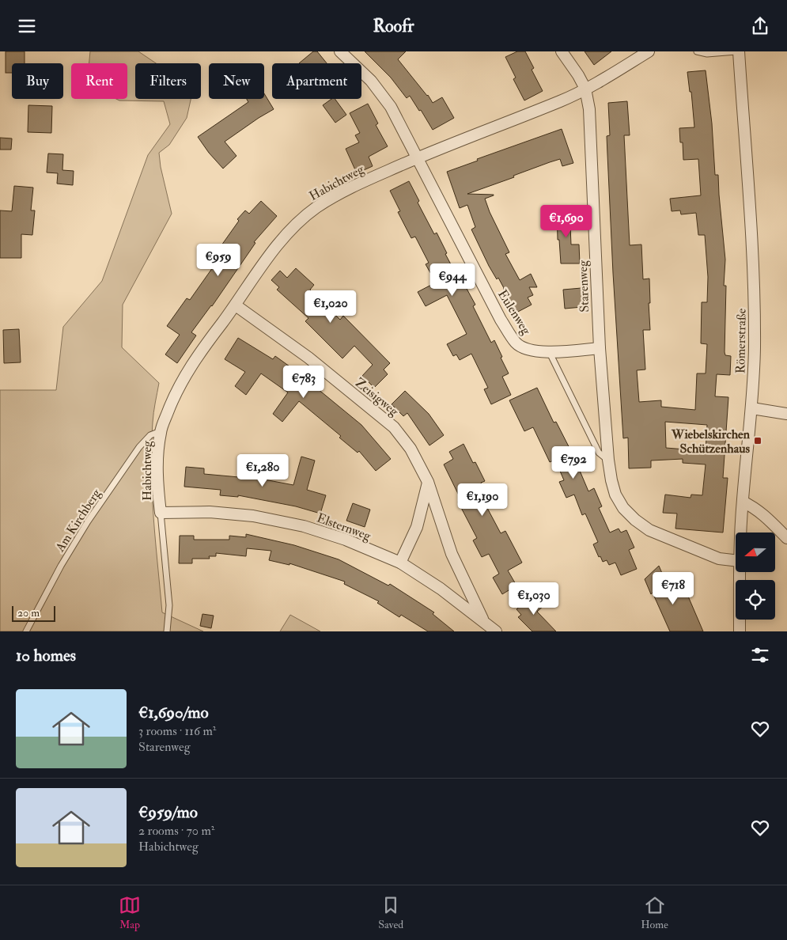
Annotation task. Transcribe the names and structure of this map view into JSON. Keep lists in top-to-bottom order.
{
  "streets": {
    "street": [
      "Habichtweg",
      "Starenweg",
      "Eulenweg",
      "Römerstraße",
      "Zeisigweg",
      "Elsternweg"
    ],
    "lane": ["Am Kirchberg"]
  },
  "crossings": [
    ["Habichtweg", "Starenweg"],
    ["Habichtweg", "Eulenweg"],
    ["Habichtweg", "Zeisigweg"],
    ["Habichtweg", "Am Kirchberg"],
    ["Habichtweg", "Elsternweg"],
    ["Starenweg", "Eulenweg"],
    ["Zeisigweg", "Elsternweg"]
  ],
  "places": {
    "transit": ["Wiebelskirchen Schützenhaus"]
  },
  "scale_bar": "20 m",
  "north": "left",
  "page": {
    "header": "Roofr",
    "chip": [
      "Buy",
      "Rent",
      "Filters",
      "New",
      "Apartment"
    ],
    "price": [
      "€1,690",
      "€959",
      "€944",
      "€1,020",
      "€783",
      "€792",
      "€1,280",
      "€1,190",
      "€718",
      "€1,030"
    ],
    "scale": "20 m",
    "heading": "10 homes",
    "list": [
      {
        "name": "€1,690/mo",
        "note": "3 rooms · 116 m² · Starenweg"
      },
      {
        "name": "€959/mo",
        "note": "2 rooms · 70 m² · Habichtweg"
      }
    ],
    "tabs": ["Map", "Saved", "Home"]
  }
}
